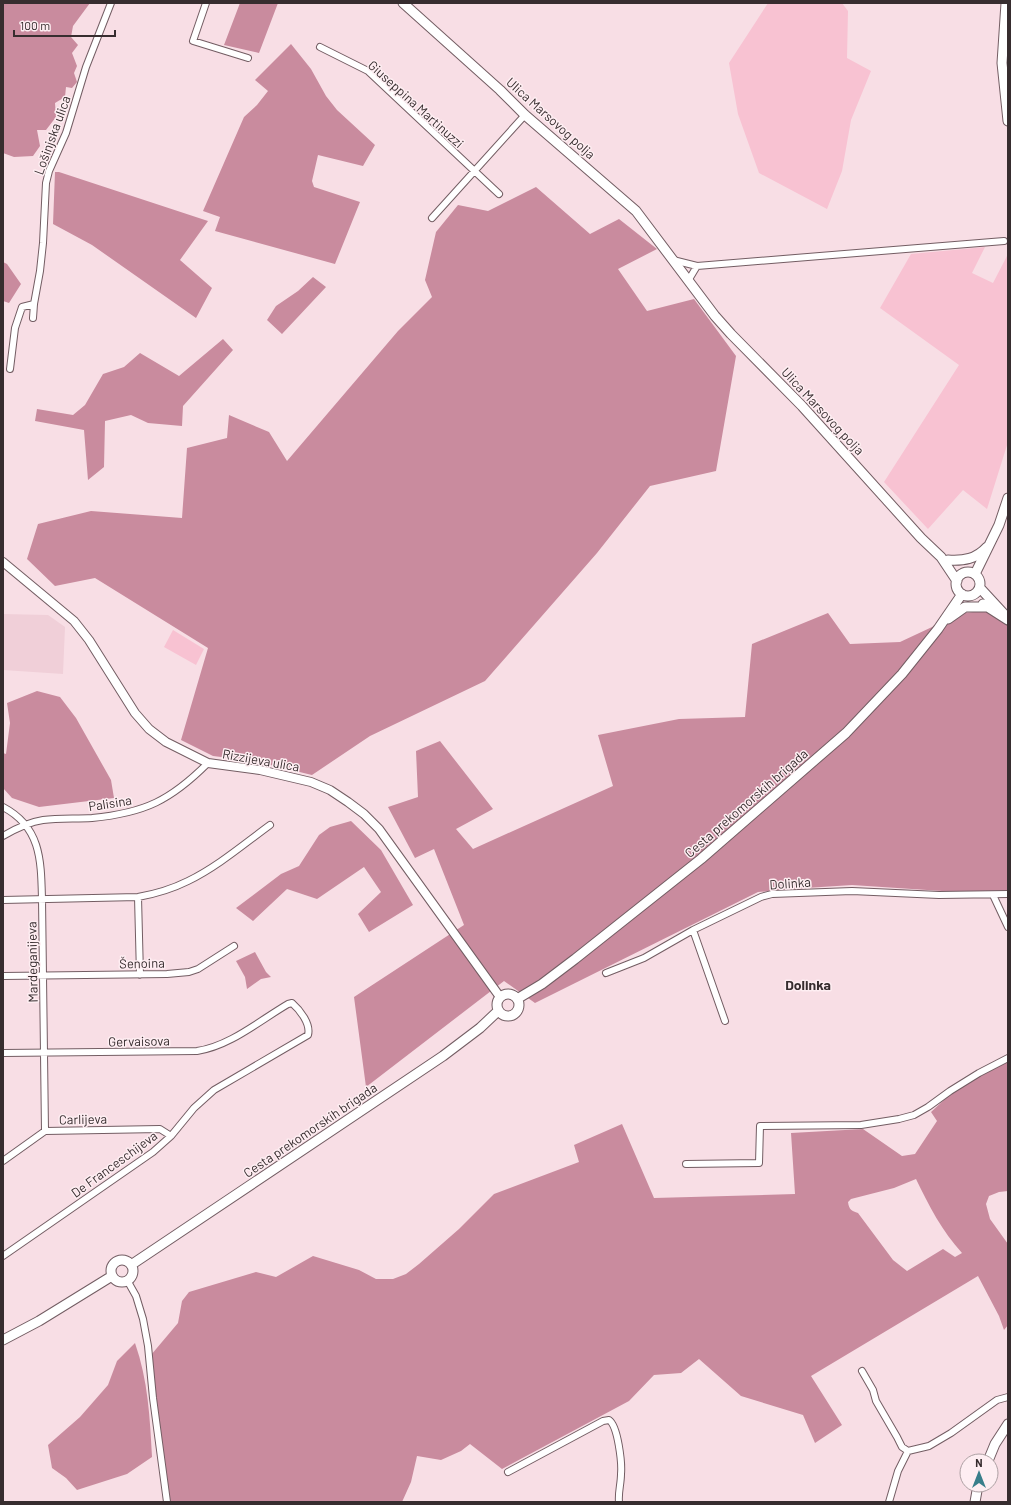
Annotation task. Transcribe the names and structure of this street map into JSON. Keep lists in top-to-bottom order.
{
  "streets": {
    "main road": ["Ulica Marsovog polja", "Cesta prekomorskih brigada"],
    "street": [
      "Giuseppina Martinuzzi",
      "Lošinjska ulica",
      "Rizzijeva ulica",
      "Palisina",
      "Dolinka",
      "Mardeganijeva",
      "Šenoina",
      "Gervaisova",
      "Carlijeva",
      "De Franceschijeva"
    ]
  },
  "crossings": [
    ["Ulica Marsovog polja", "Cesta prekomorskih brigada"],
    ["Rizzijeva ulica", "Palisina"],
    ["Rizzijeva ulica", "Cesta prekomorskih brigada"],
    ["Palisina", "Mardeganijeva"],
    ["Mardeganijeva", "Šenoina"],
    ["Mardeganijeva", "Gervaisova"],
    ["Mardeganijeva", "Carlijeva"],
    ["Gervaisova", "De Franceschijeva"],
    ["Carlijeva", "De Franceschijeva"]
  ],
  "districts": ["Dolinka"],
  "scale_bar": "100 m",
  "north": "top"
}
